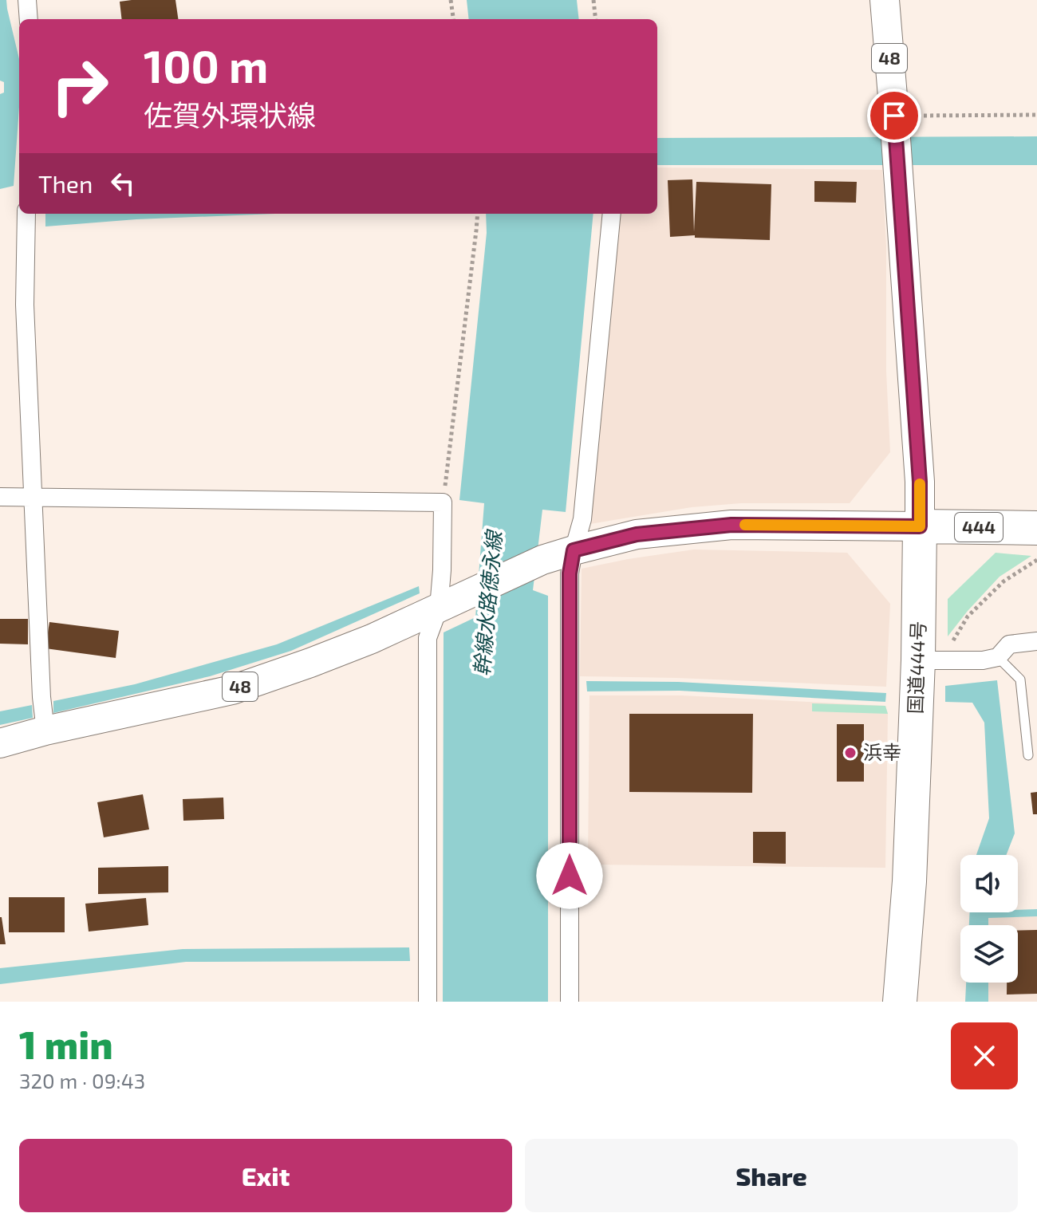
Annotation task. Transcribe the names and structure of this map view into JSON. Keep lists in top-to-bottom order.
{
  "streets": {
    "highway": ["444", "国道444号"],
    "main road": ["48"]
  },
  "crossings": [
    ["48", "444"],
    ["48", "国道444号"],
    ["444", "国道444号"]
  ],
  "water": ["幹線水路徳永線"],
  "places": ["浜幸"],
  "page": {
    "turn": ["100 m", "佐賀外環状線"],
    "then": "Then",
    "heading": ["1 min", "320 m · 09:43"],
    "buttons": ["Exit", "Share"]
  }
}
